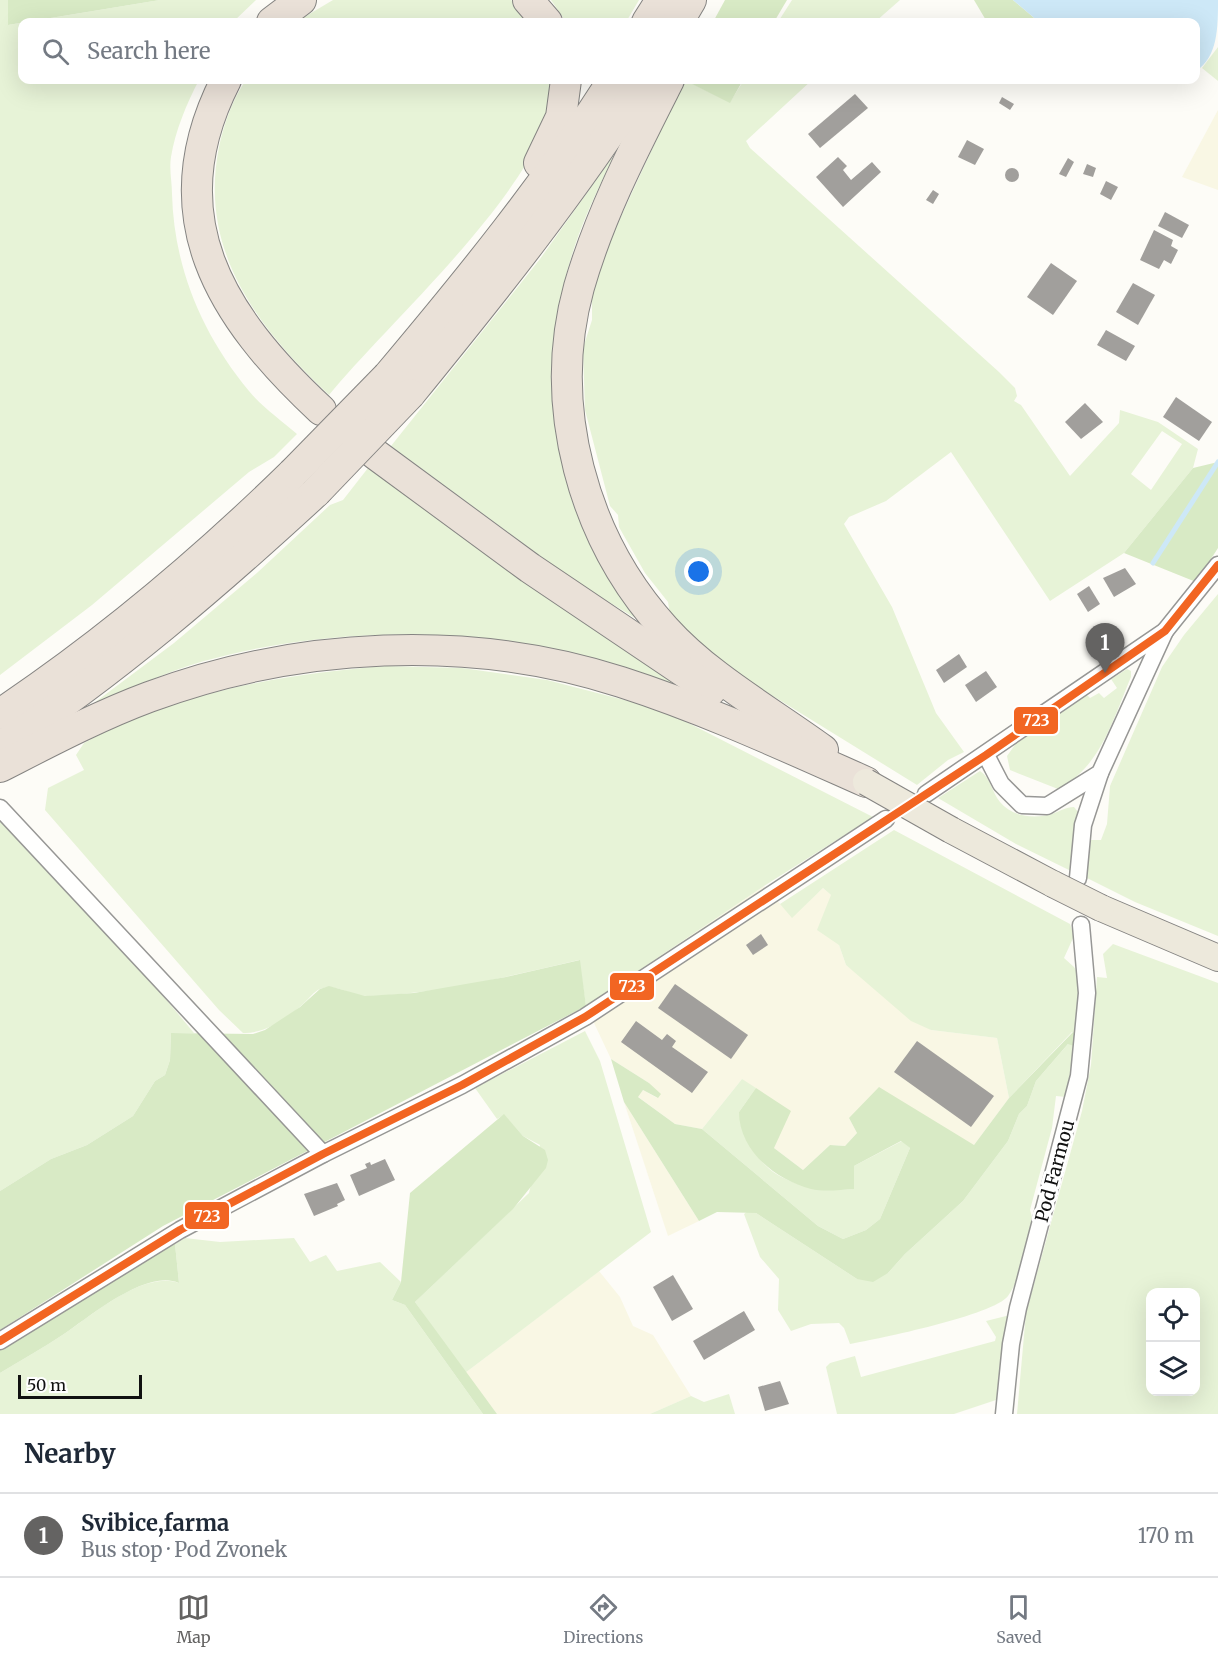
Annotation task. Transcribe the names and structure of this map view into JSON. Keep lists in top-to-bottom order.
{
  "streets": {
    "street": ["Pod Farmou"]
  },
  "lines": ["transit line 723"],
  "scale_bar": "50 m",
  "page": {
    "search": "Search here",
    "pins": "1",
    "scale": "50 m",
    "heading": "Nearby",
    "list": [
      {
        "mark": "1",
        "name": "Svibice,farma",
        "note": "Bus stop · Pod Zvonek",
        "value": "170 m"
      }
    ],
    "nav": ["Map", "Directions", "Saved"]
  }
}
